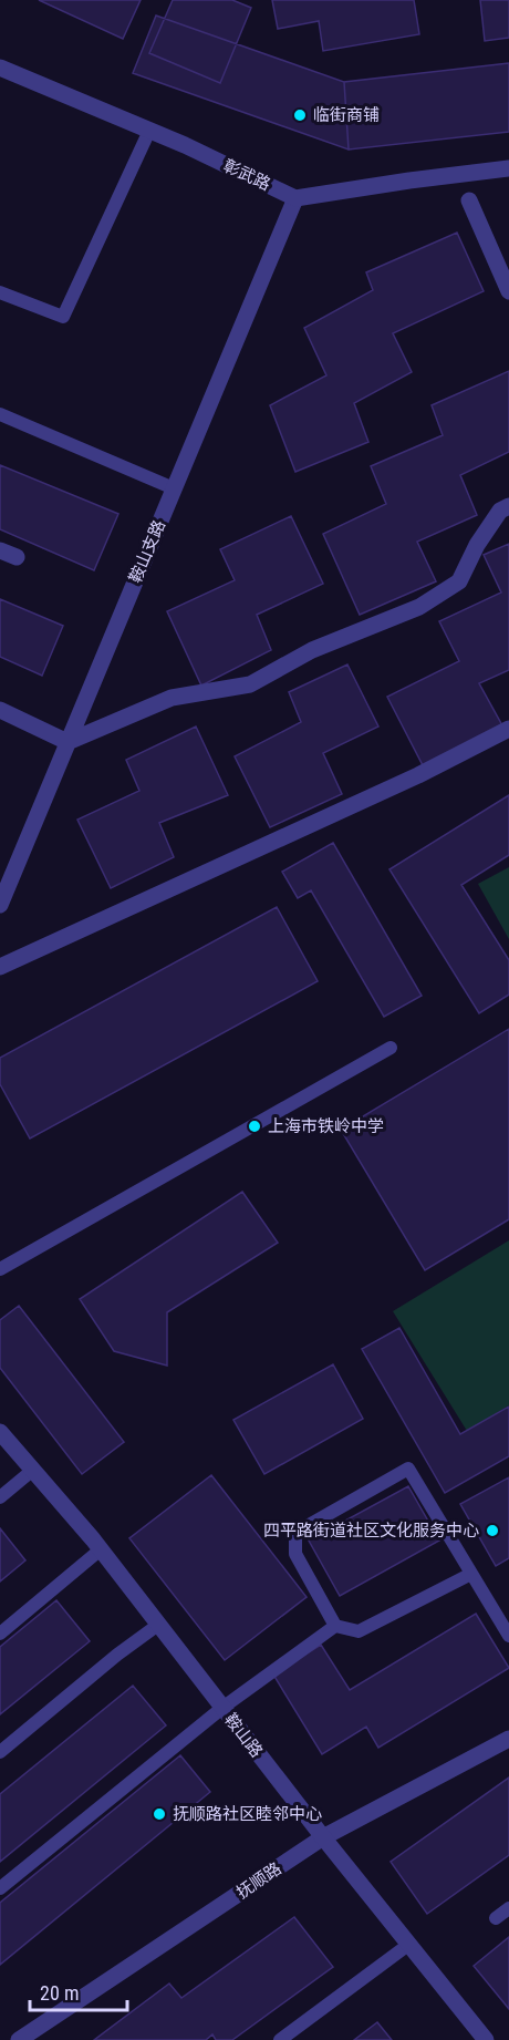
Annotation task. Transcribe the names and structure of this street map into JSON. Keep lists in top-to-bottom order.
{
  "streets": {
    "street": [
      "彰武路",
      "鞍山支路",
      "鞍山路",
      "抚顺路"
    ]
  },
  "crossings": [
    ["彰武路", "鞍山支路"],
    ["鞍山路", "抚顺路"]
  ],
  "places": [
    "临街商铺",
    "上海市铁岭中学",
    "四平路街道社区文化服务中心",
    "抚顺路社区睦邻中心"
  ],
  "scale_bar": "20 m"
}
